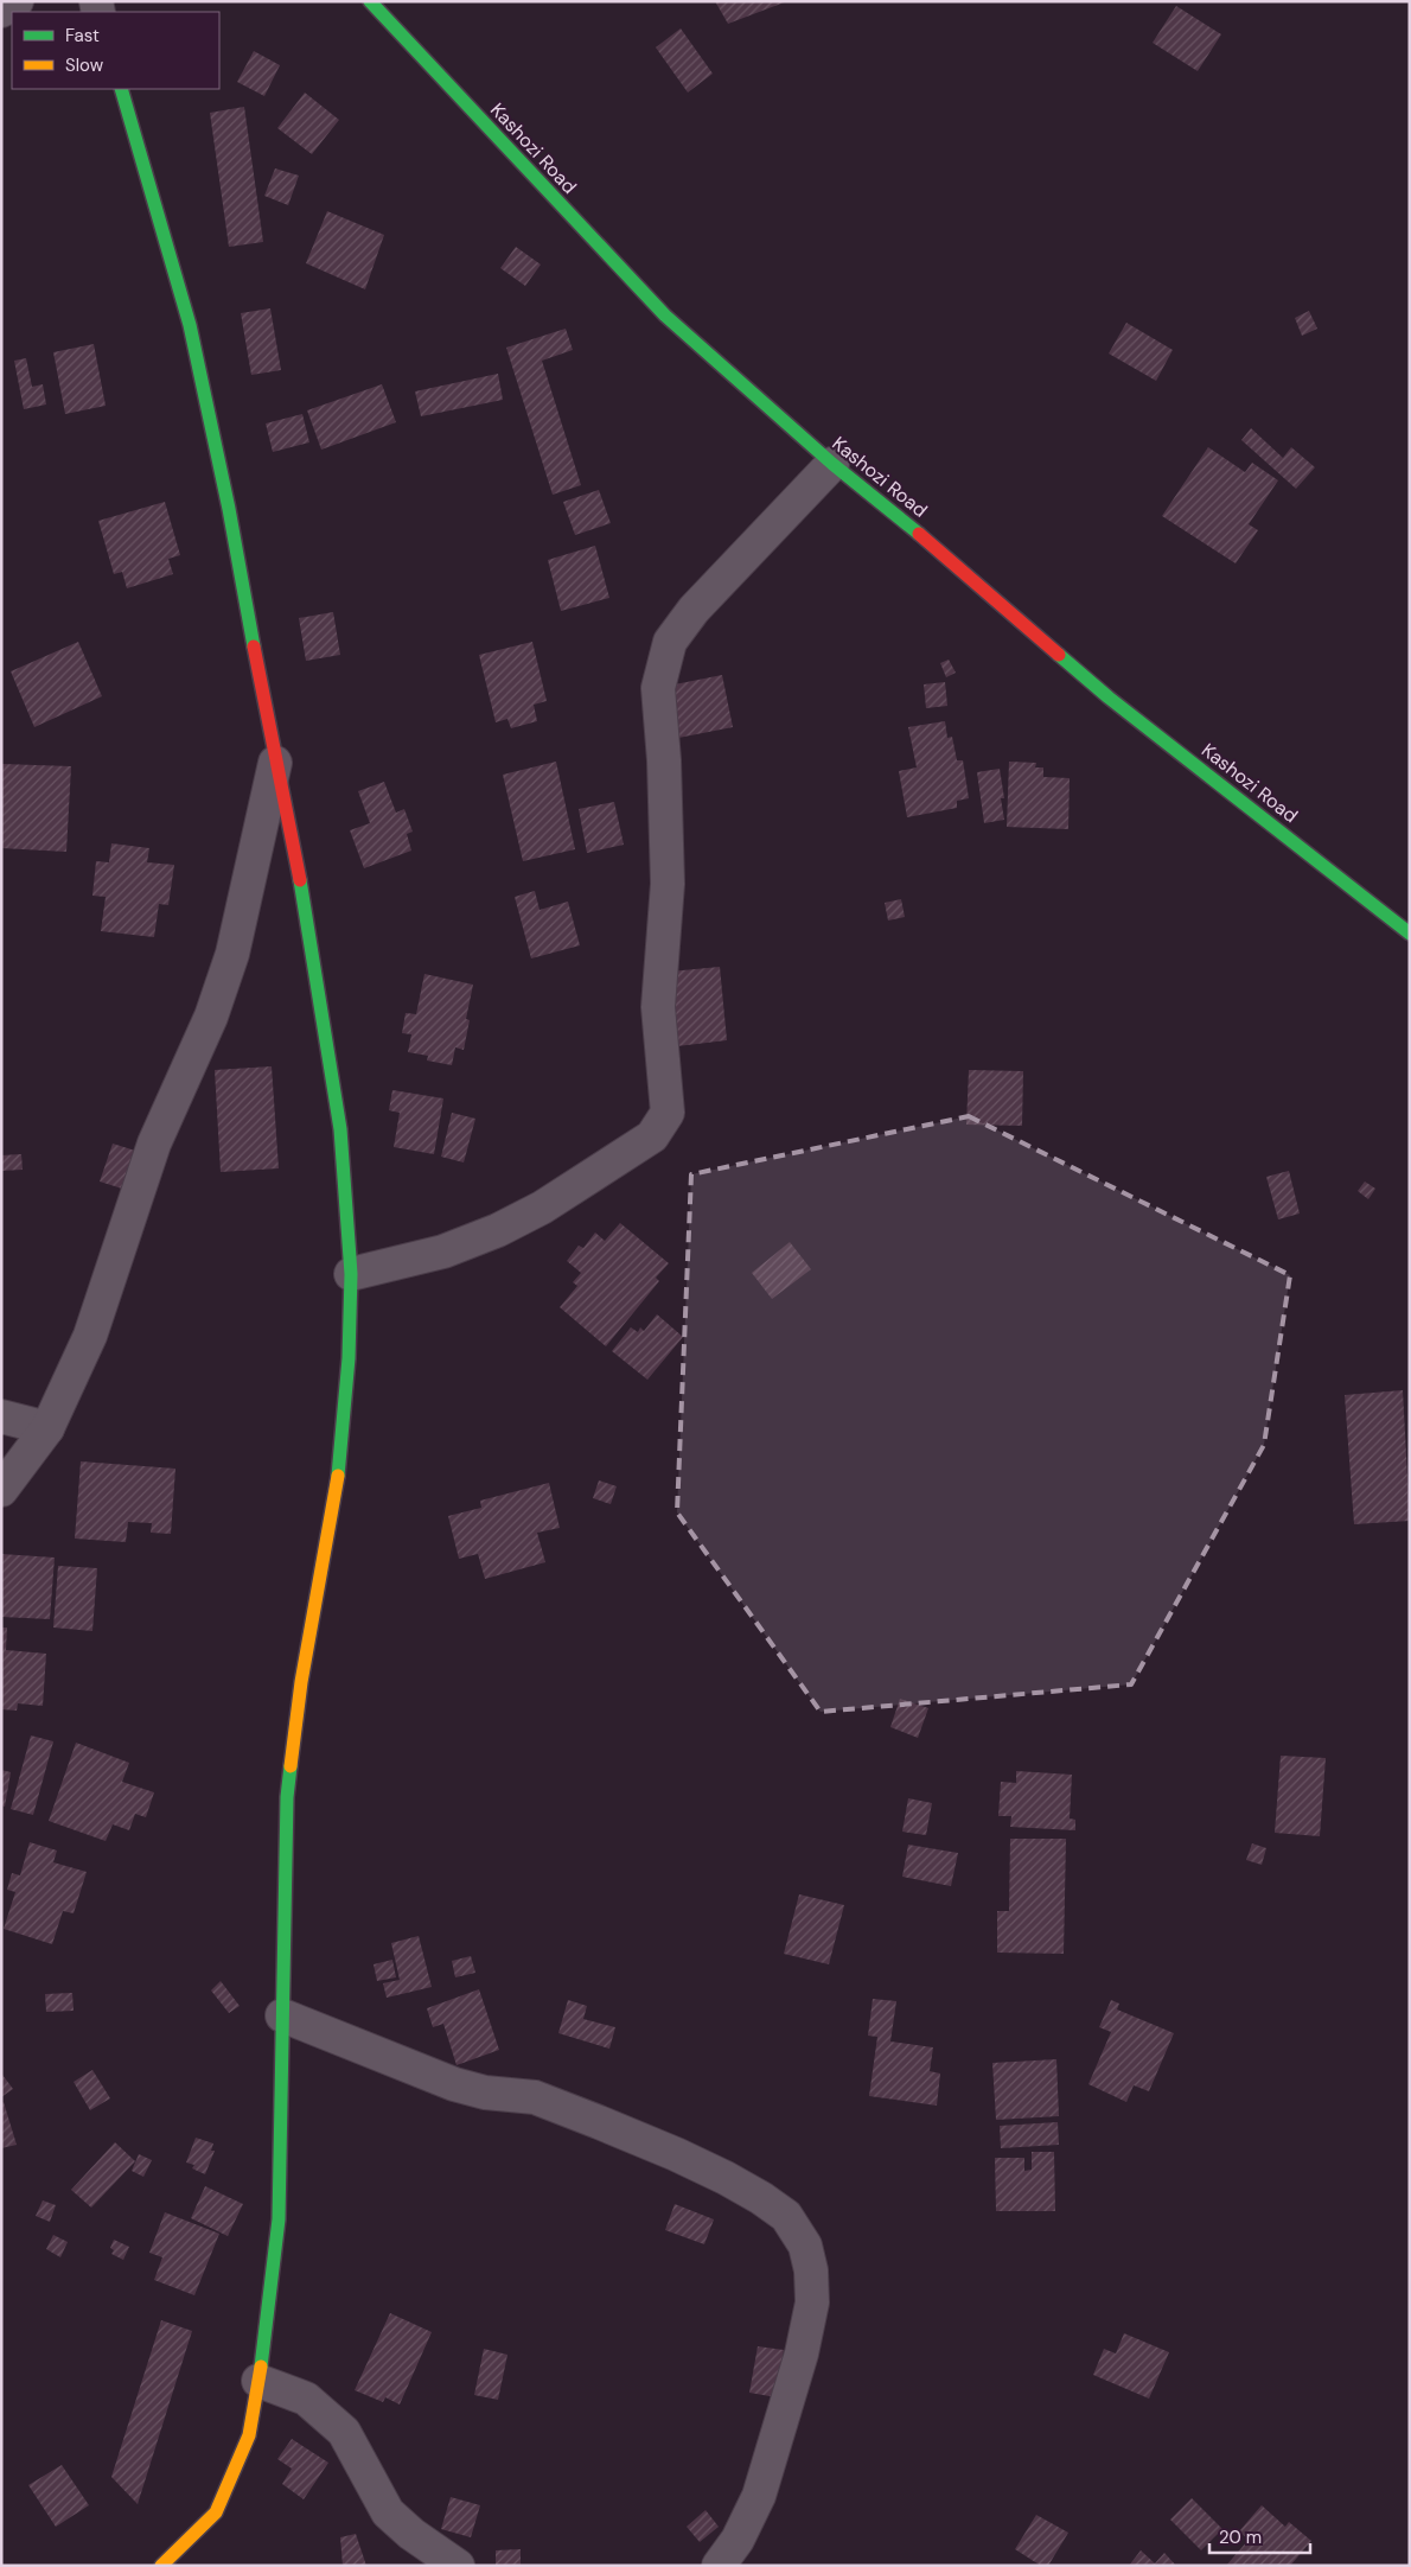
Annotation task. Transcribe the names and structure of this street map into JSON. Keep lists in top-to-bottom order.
{
  "streets": {
    "street": ["Kashozi Road"]
  },
  "legend": ["Fast", "Slow"],
  "scale_bar": "20 m"
}
